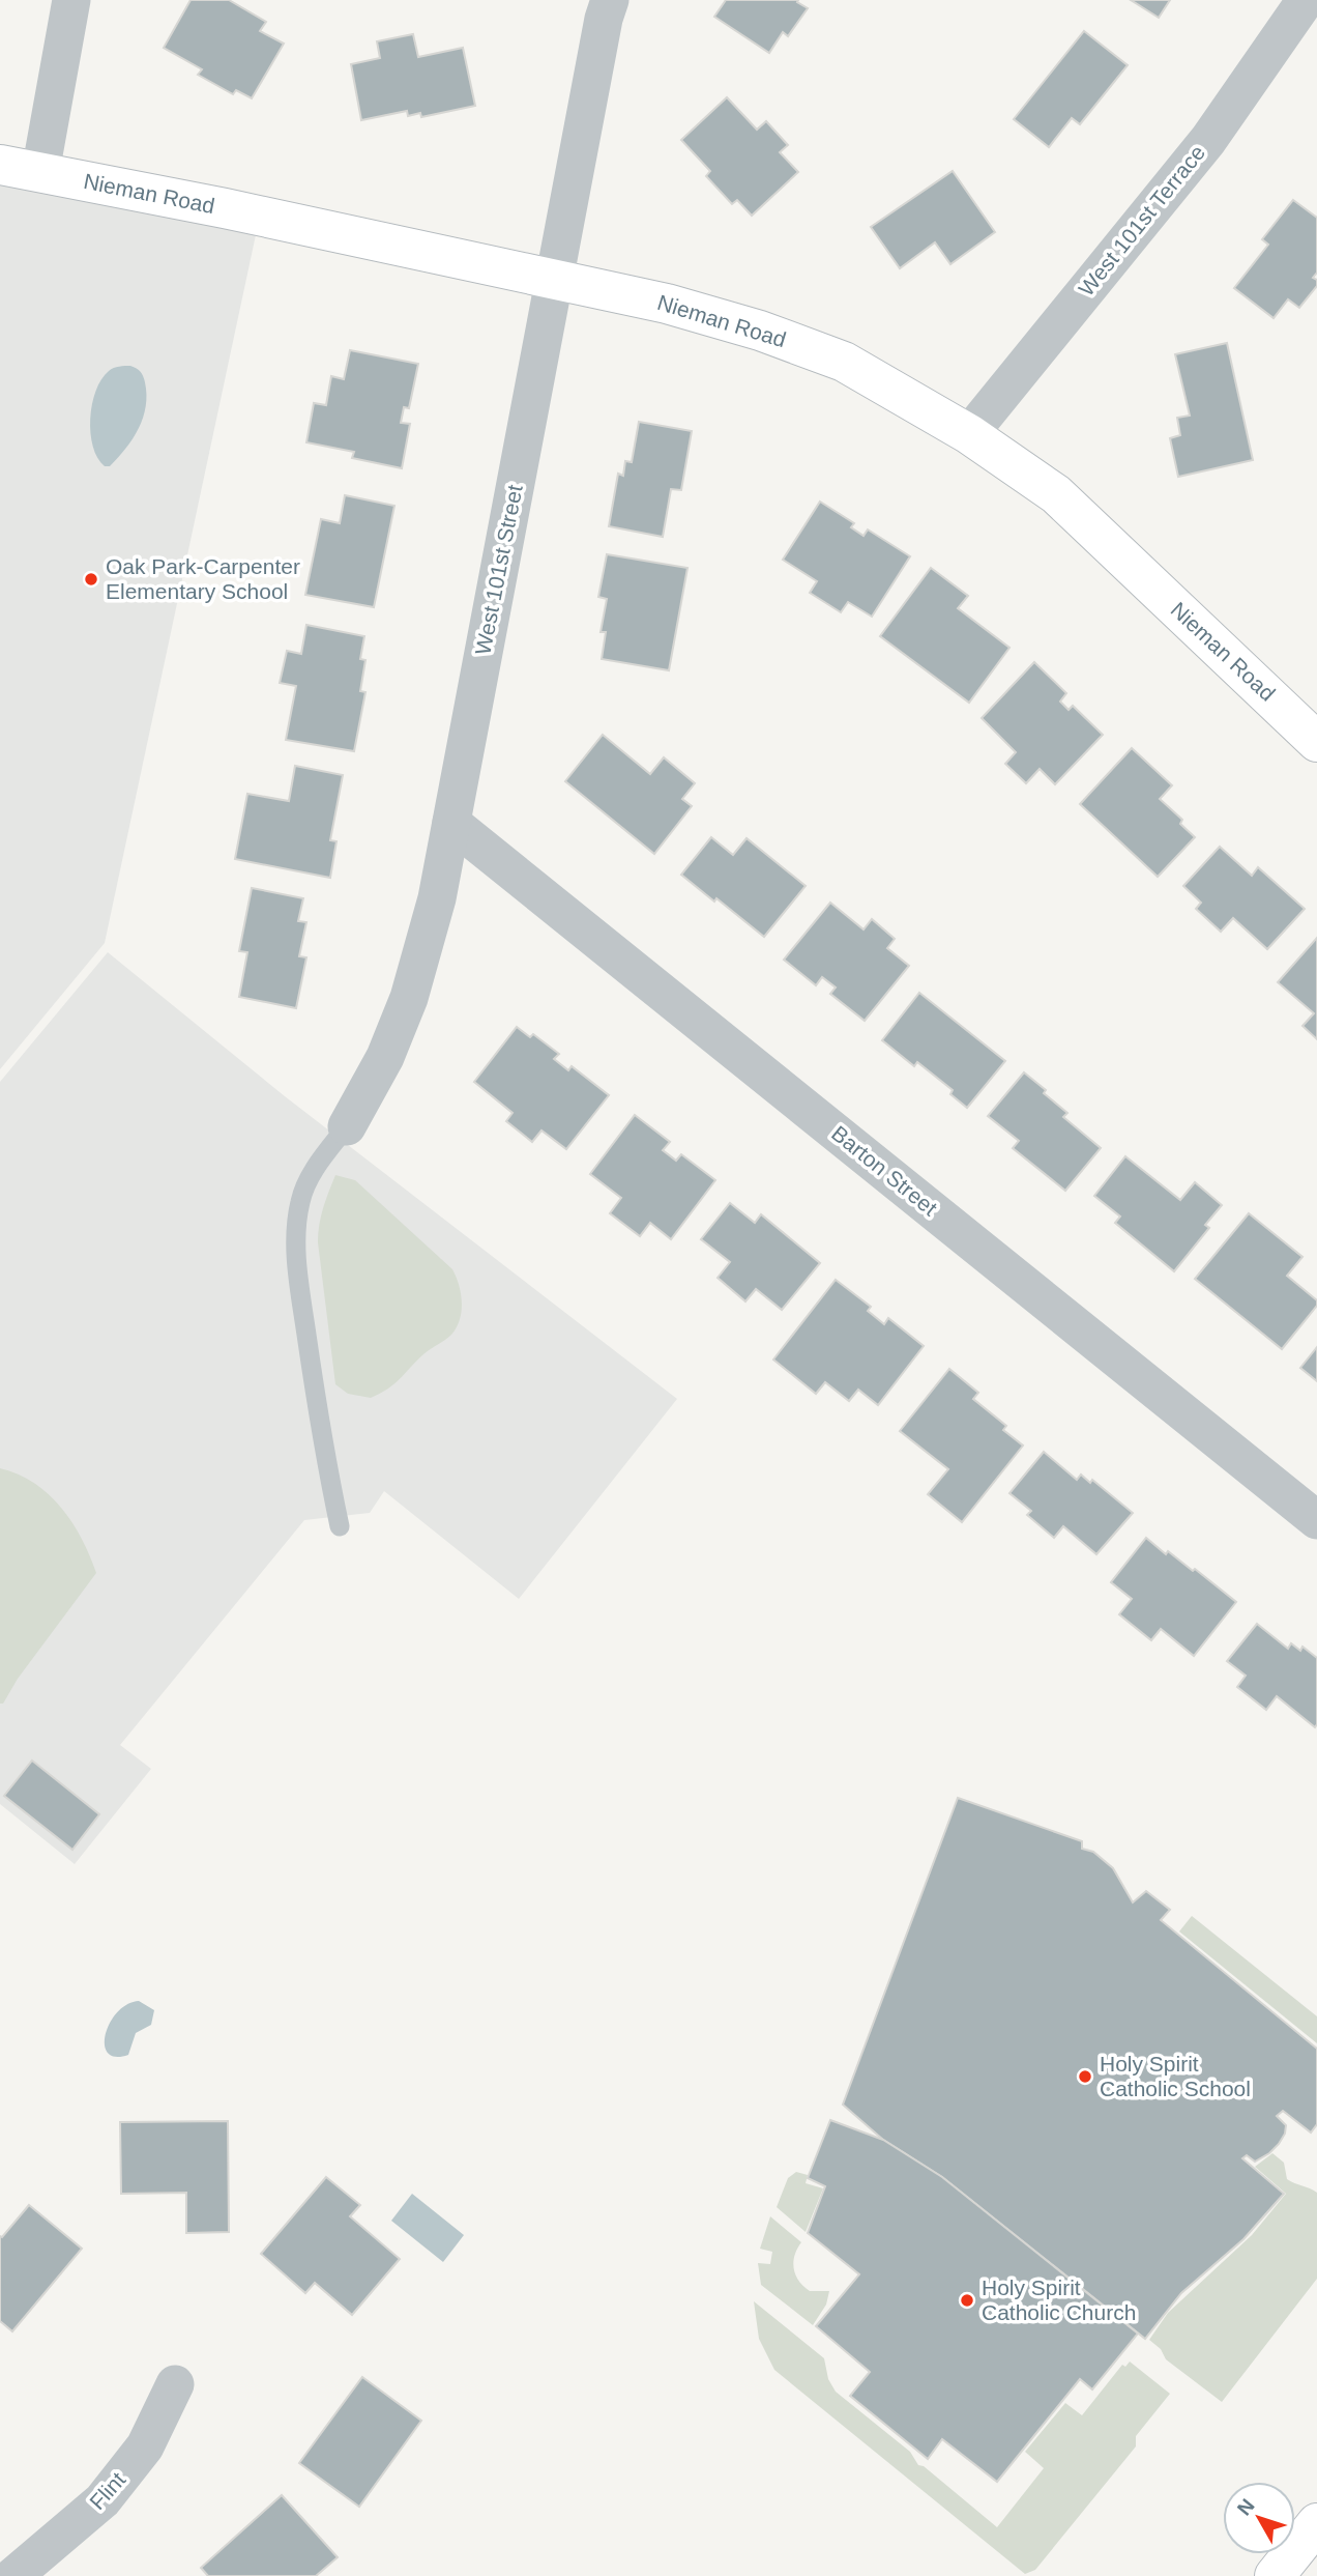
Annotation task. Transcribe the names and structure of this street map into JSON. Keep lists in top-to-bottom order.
{
  "streets": {
    "street": [
      "Nieman Road",
      "West 101st Terrace",
      "West 101st Street",
      "Barton Street",
      "Flint"
    ]
  },
  "crossings": [
    ["Nieman Road", "West 101st Terrace"],
    ["Nieman Road", "West 101st Street"],
    ["West 101st Street", "Barton Street"]
  ],
  "places": ["Oak Park-Carpenter Elementary School", "Holy Spirit Catholic School", "Holy Spirit Catholic Church"],
  "north": "top left"
}
